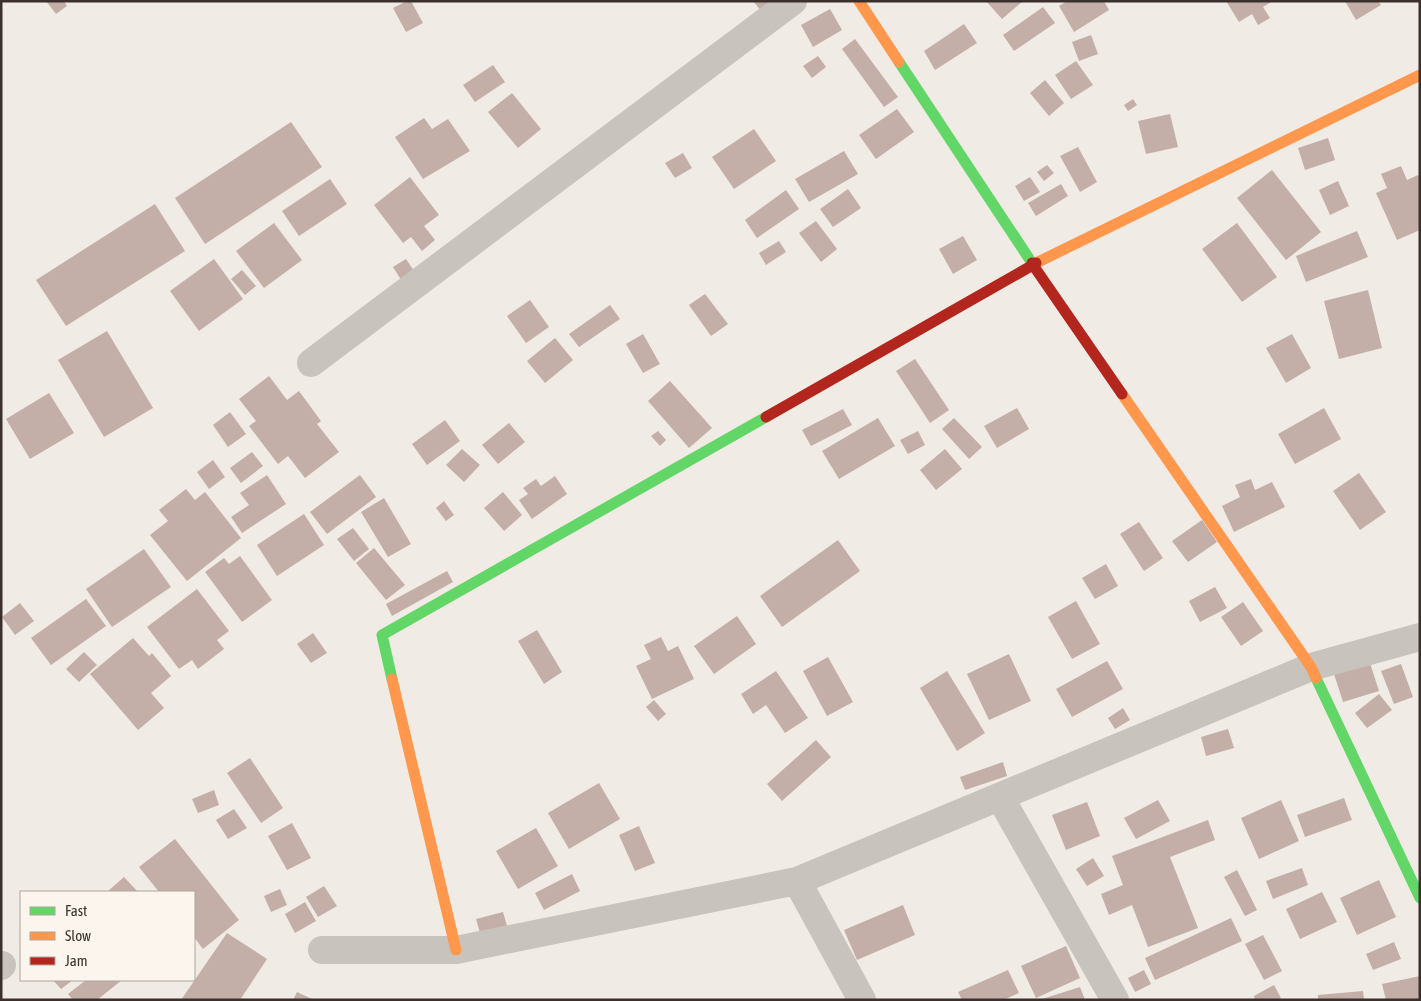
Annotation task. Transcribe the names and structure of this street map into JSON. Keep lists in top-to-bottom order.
{
  "legend": ["Fast", "Slow", "Jam"]
}
